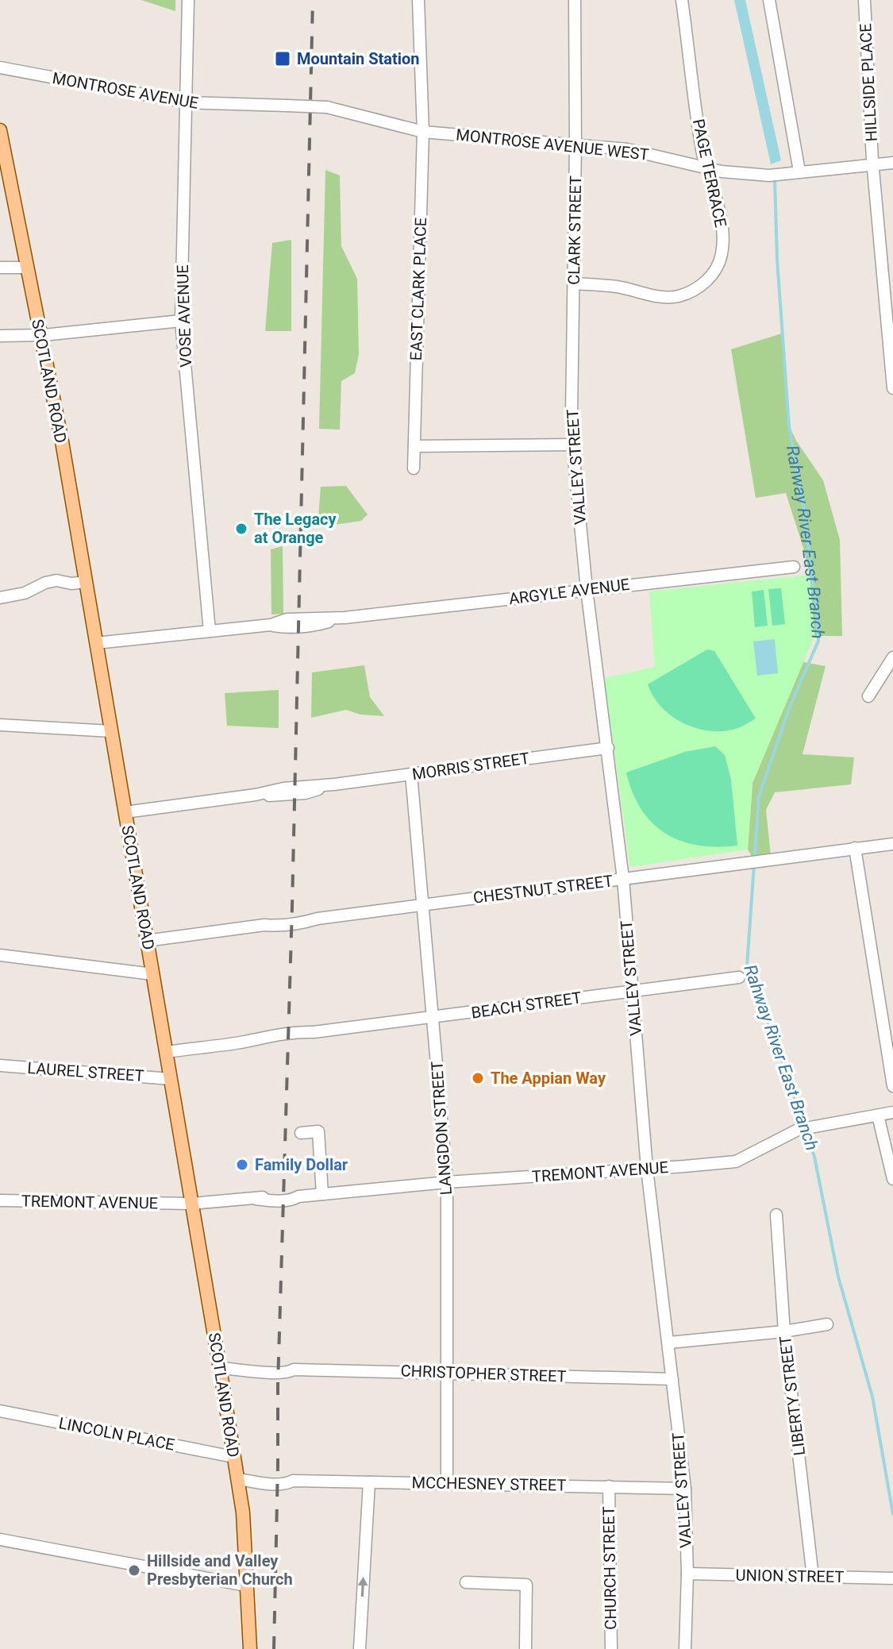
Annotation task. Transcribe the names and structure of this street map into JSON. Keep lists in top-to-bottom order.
{
  "streets": {
    "main road": ["SCOTLAND ROAD"],
    "street": [
      "HILLSIDE PLACE",
      "MONTROSE AVENUE",
      "MONTROSE AVENUE WEST",
      "PAGE TERRACE",
      "CLARK STREET",
      "EAST CLARK PLACE",
      "VOSE AVENUE",
      "VALLEY STREET",
      "ARGYLE AVENUE",
      "MORRIS STREET",
      "CHESTNUT STREET",
      "BEACH STREET",
      "LAUREL STREET",
      "LANGDON STREET",
      "TREMONT AVENUE",
      "CHRISTOPHER STREET",
      "LIBERTY STREET",
      "LINCOLN PLACE",
      "MCCHESNEY STREET",
      "CHURCH STREET",
      "UNION STREET"
    ]
  },
  "crossings": [
    ["HILLSIDE PLACE", "MONTROSE AVENUE WEST"],
    ["MONTROSE AVENUE", "MONTROSE AVENUE WEST"],
    ["MONTROSE AVENUE", "VOSE AVENUE"],
    ["MONTROSE AVENUE WEST", "PAGE TERRACE"],
    ["MONTROSE AVENUE WEST", "CLARK STREET"],
    ["MONTROSE AVENUE WEST", "EAST CLARK PLACE"],
    ["PAGE TERRACE", "CLARK STREET"],
    ["CLARK STREET", "VALLEY STREET"],
    ["VOSE AVENUE", "ARGYLE AVENUE"],
    ["SCOTLAND ROAD", "ARGYLE AVENUE"],
    ["SCOTLAND ROAD", "MORRIS STREET"],
    ["SCOTLAND ROAD", "CHESTNUT STREET"],
    ["SCOTLAND ROAD", "BEACH STREET"],
    ["SCOTLAND ROAD", "LAUREL STREET"],
    ["SCOTLAND ROAD", "TREMONT AVENUE"],
    ["SCOTLAND ROAD", "CHRISTOPHER STREET"],
    ["SCOTLAND ROAD", "LINCOLN PLACE"],
    ["SCOTLAND ROAD", "MCCHESNEY STREET"],
    ["VALLEY STREET", "ARGYLE AVENUE"],
    ["VALLEY STREET", "MORRIS STREET"],
    ["VALLEY STREET", "CHESTNUT STREET"],
    ["VALLEY STREET", "BEACH STREET"],
    ["VALLEY STREET", "TREMONT AVENUE"],
    ["VALLEY STREET", "CHRISTOPHER STREET"],
    ["VALLEY STREET", "MCCHESNEY STREET"],
    ["VALLEY STREET", "UNION STREET"],
    ["MORRIS STREET", "LANGDON STREET"],
    ["CHESTNUT STREET", "LANGDON STREET"],
    ["BEACH STREET", "LANGDON STREET"],
    ["LANGDON STREET", "TREMONT AVENUE"],
    ["LANGDON STREET", "CHRISTOPHER STREET"],
    ["LANGDON STREET", "MCCHESNEY STREET"],
    ["LIBERTY STREET", "UNION STREET"],
    ["MCCHESNEY STREET", "CHURCH STREET"]
  ],
  "water": ["Rahway River East Branch"],
  "places": {
    "transit": ["Mountain Station"],
    "other": [
      "The Legacy at Orange",
      "The Appian Way",
      "Family Dollar",
      "Hillside and Valley Presbyterian Church"
    ]
  }
}
